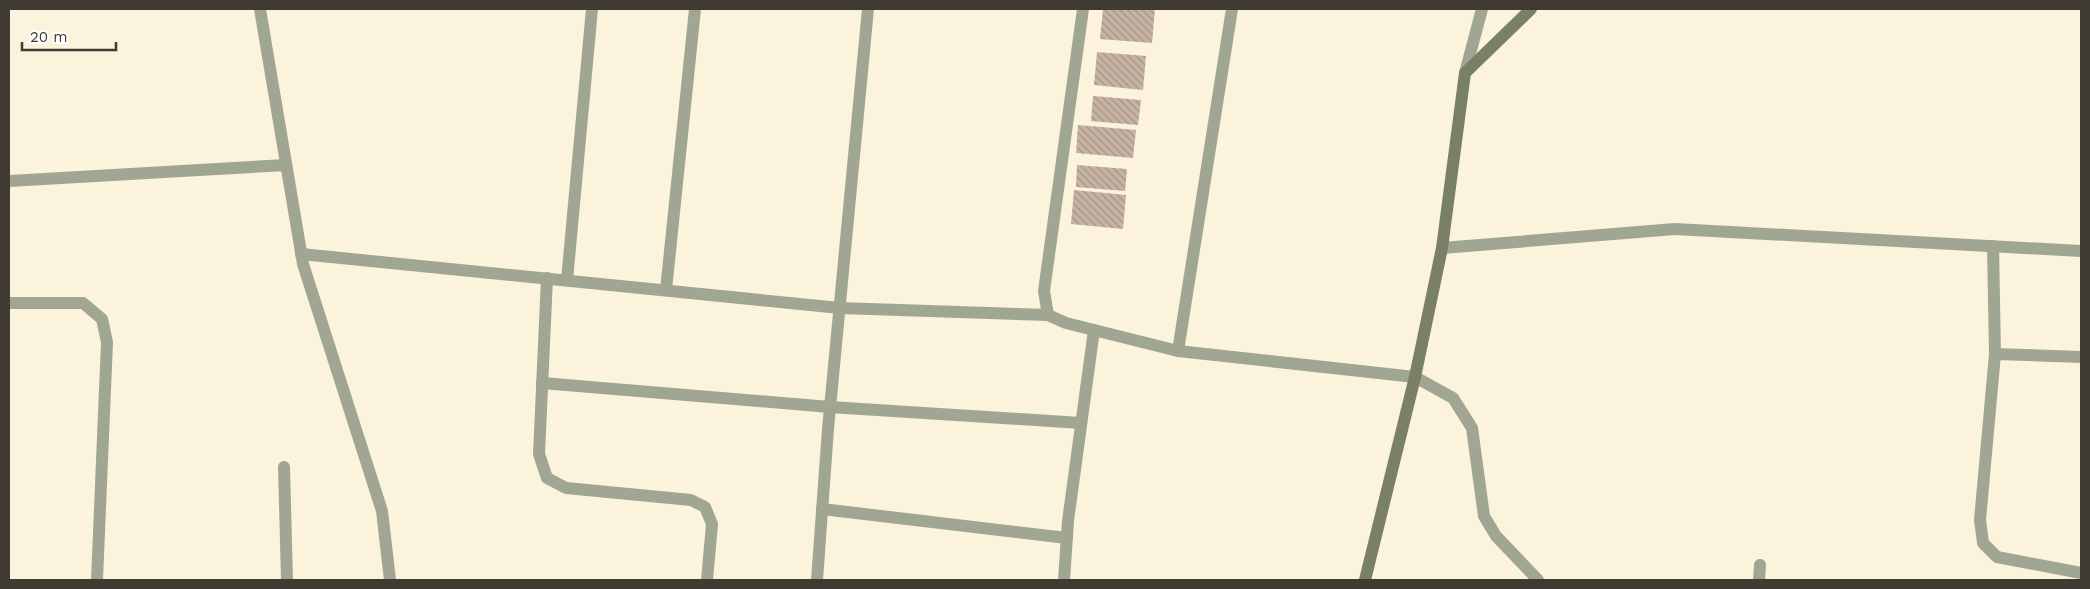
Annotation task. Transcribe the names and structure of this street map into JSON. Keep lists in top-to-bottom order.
{
  "scale_bar": "20 m"
}
